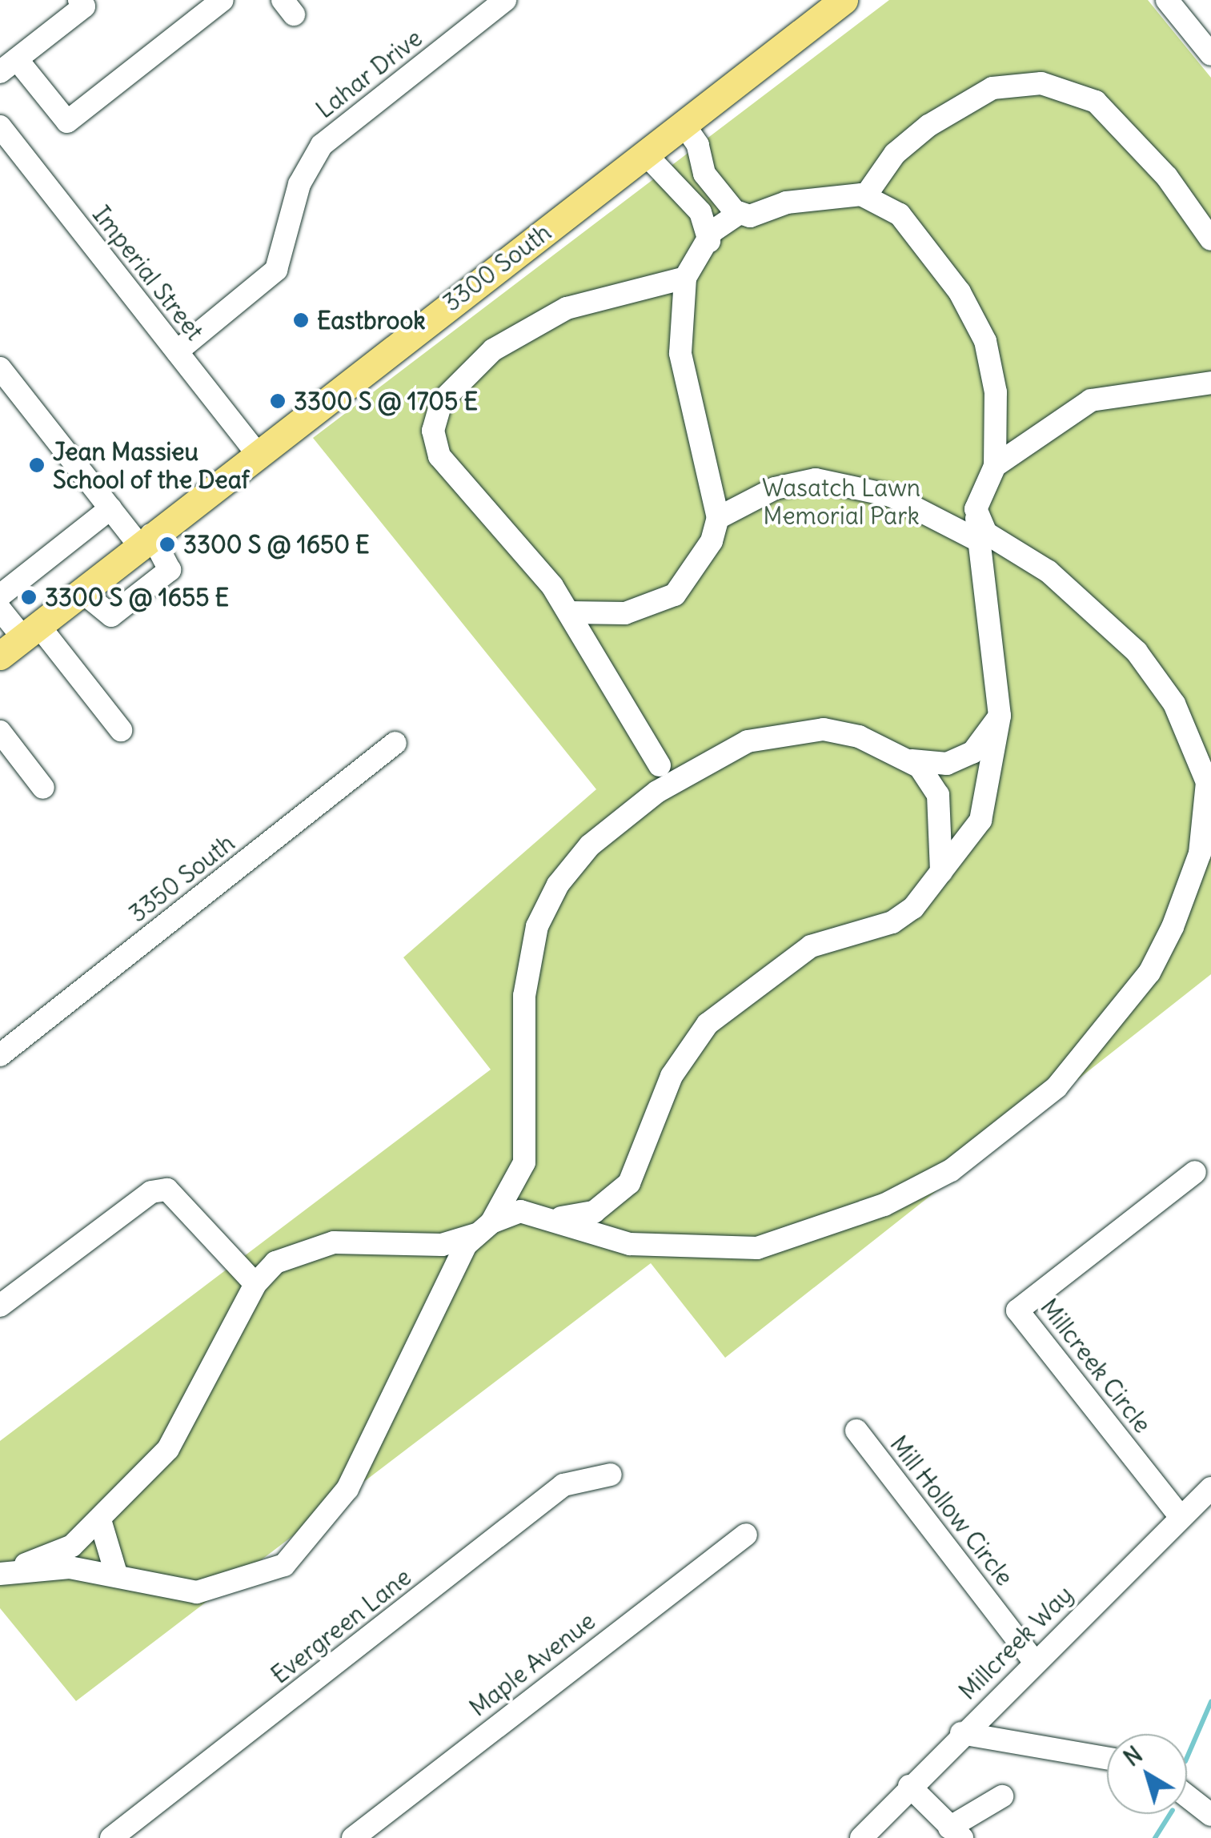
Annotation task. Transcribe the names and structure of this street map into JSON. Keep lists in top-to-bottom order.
{
  "streets": {
    "main road": ["3300 South"],
    "street": [
      "Lahar Drive",
      "Imperial Street",
      "3350 South",
      "Millcreek Circle",
      "Mill Hollow Circle",
      "Evergreen Lane",
      "Millcreek Way",
      "Maple Avenue"
    ]
  },
  "crossings": [
    ["Lahar Drive", "Imperial Street"],
    ["3300 South", "Imperial Street"],
    ["Millcreek Circle", "Millcreek Way"],
    ["Mill Hollow Circle", "Millcreek Way"]
  ],
  "parks": ["Wasatch Lawn Memorial Park"],
  "places": [
    "Eastbrook",
    "3300 S @ 1705 E",
    "Jean Massieu School of the Deaf",
    "3300 S @ 1650 E",
    "3300 S @ 1655 E"
  ],
  "north": "top left"
}
